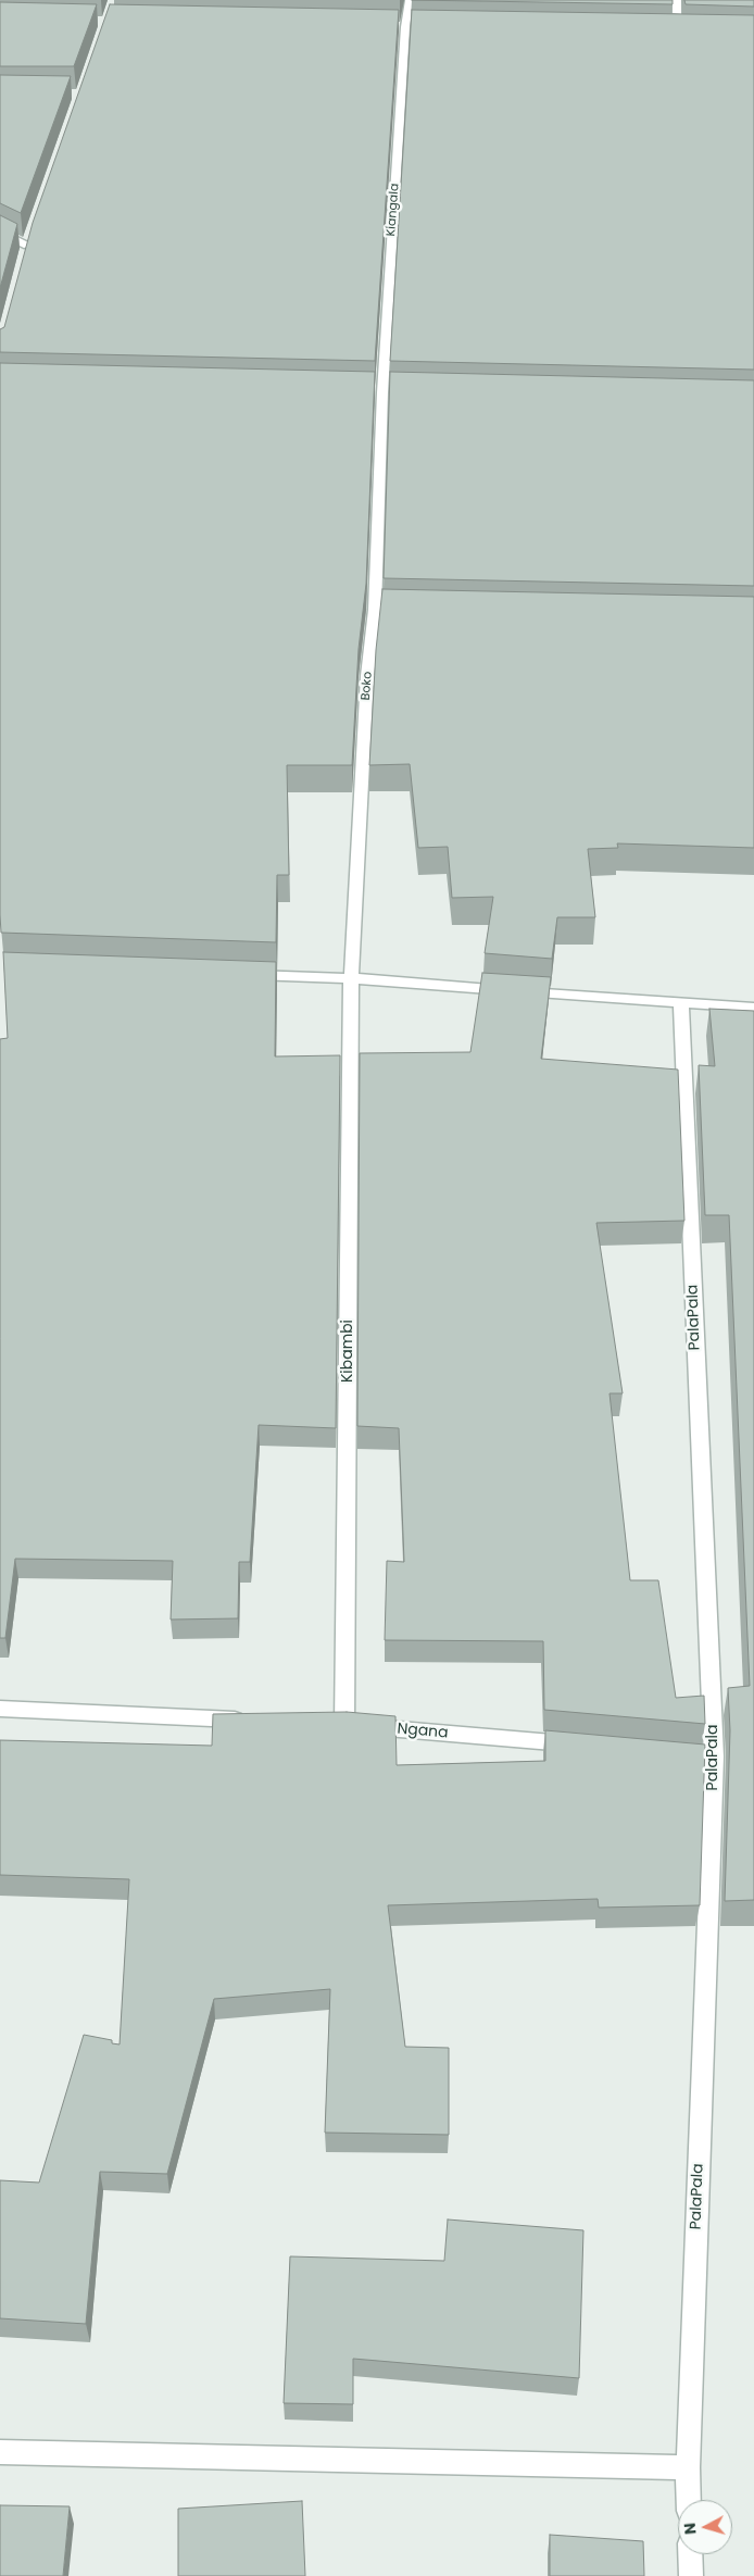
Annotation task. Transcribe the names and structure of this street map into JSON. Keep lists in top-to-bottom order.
{
  "streets": {
    "street": [
      "Kiangala",
      "Boko",
      "PalaPala",
      "Kibambi",
      "Ngana"
    ]
  },
  "crossings": [
    ["Kiangala", "Boko"],
    ["Boko", "Kibambi"],
    ["Kibambi", "Ngana"]
  ],
  "north": "left"
}
